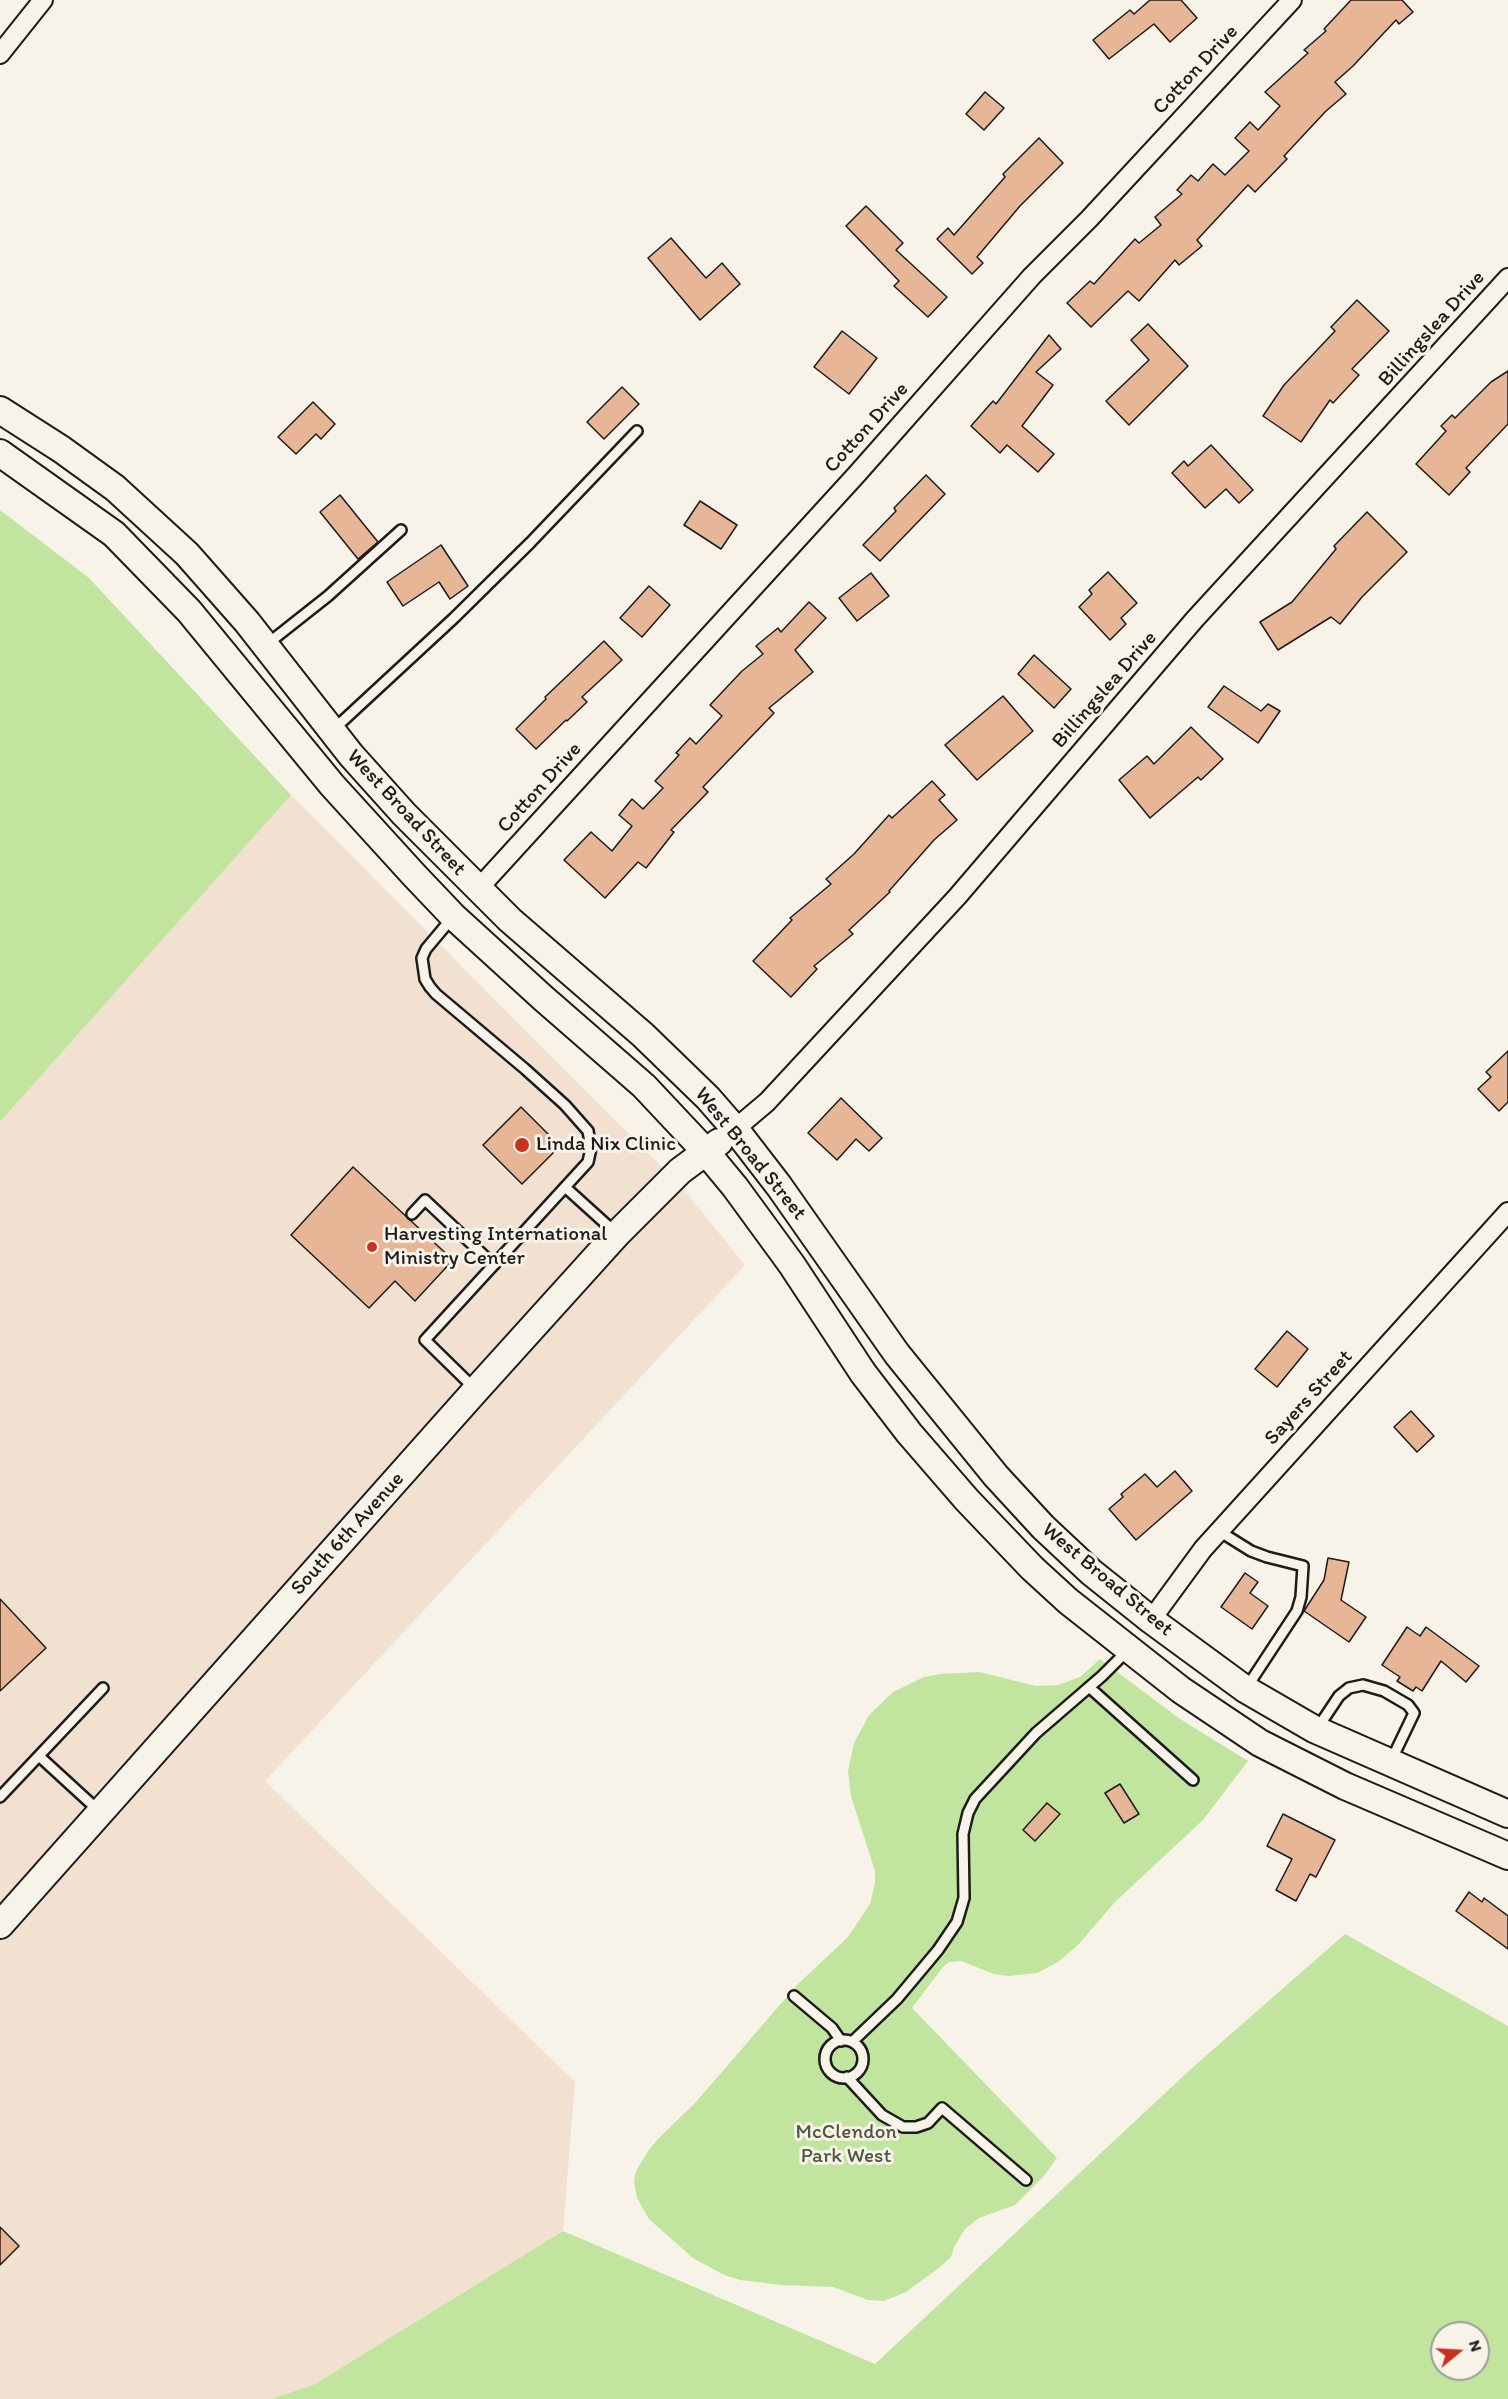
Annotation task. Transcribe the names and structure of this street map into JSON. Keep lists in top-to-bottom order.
{
  "streets": {
    "main road": ["West Broad Street", "South 6th Avenue"],
    "street": ["Cotton Drive", "Billingslea Drive", "Sayers Street"]
  },
  "crossings": [
    ["Cotton Drive", "West Broad Street"],
    ["Billingslea Drive", "West Broad Street"],
    ["Billingslea Drive", "South 6th Avenue"],
    ["West Broad Street", "Sayers Street"],
    ["West Broad Street", "South 6th Avenue"]
  ],
  "parks": ["McClendon Park West"],
  "places": ["Linda Nix Clinic", "Harvesting International Ministry Center"],
  "north": "right"
}
